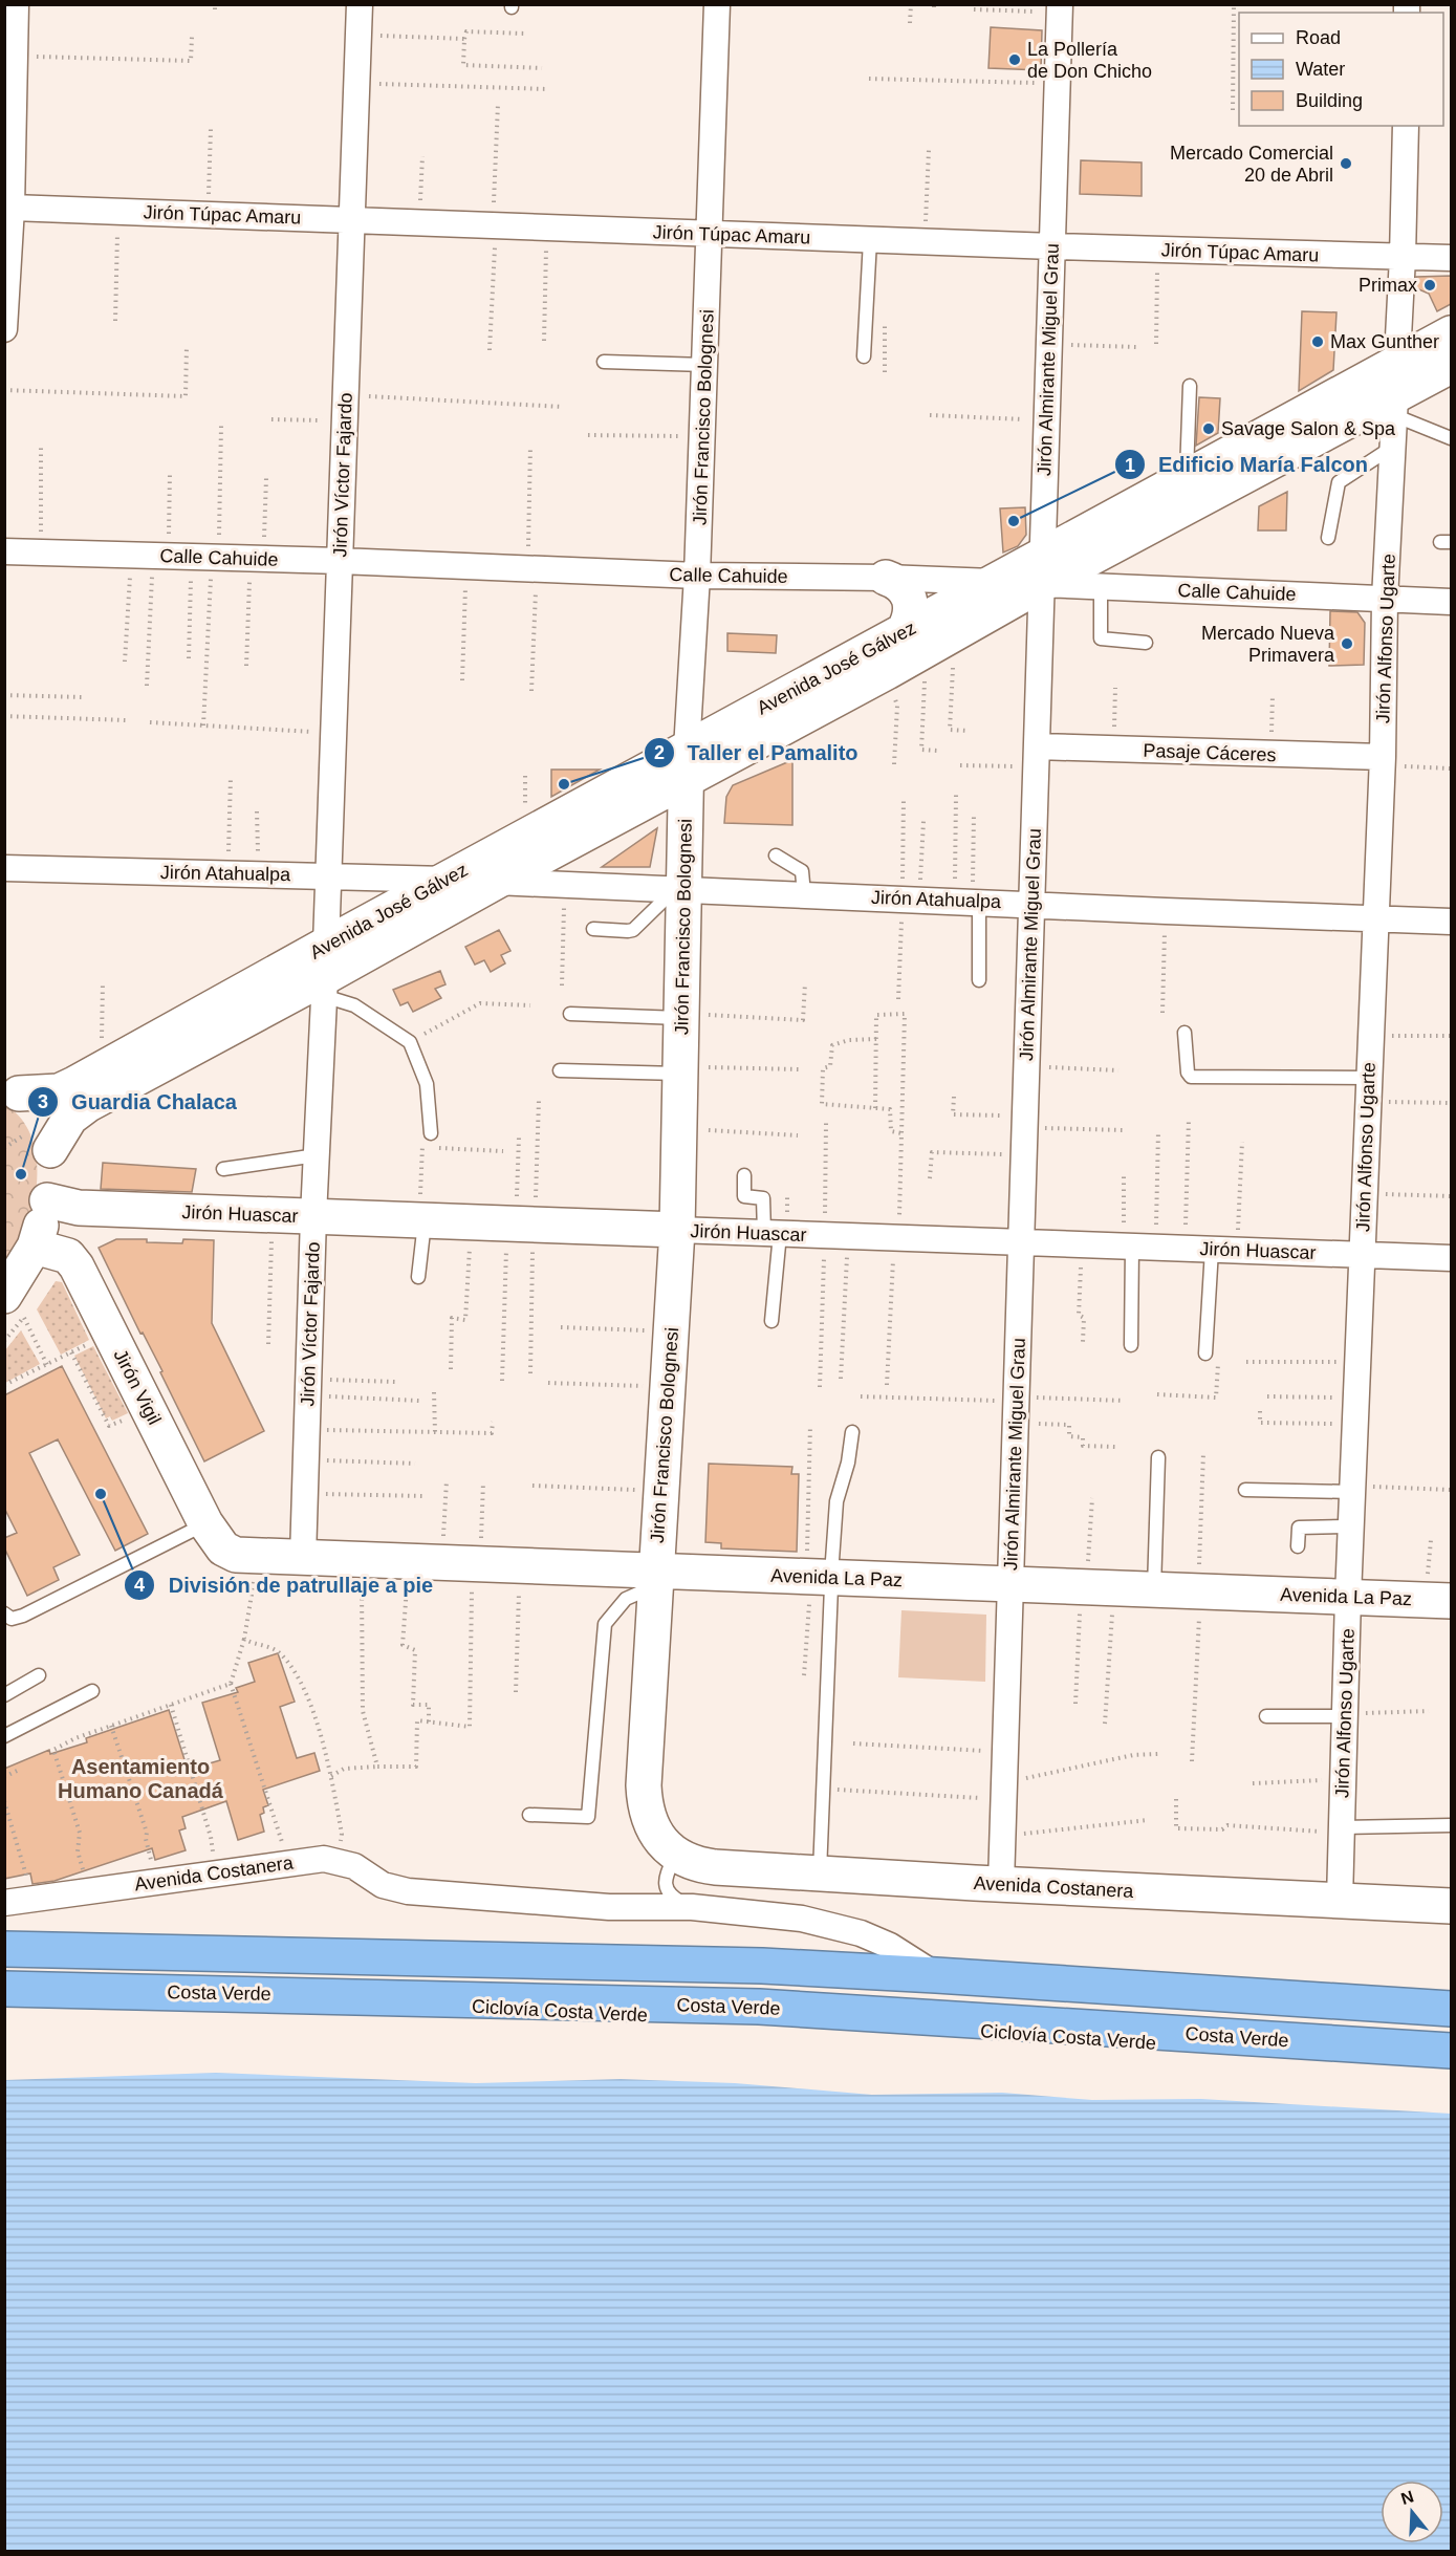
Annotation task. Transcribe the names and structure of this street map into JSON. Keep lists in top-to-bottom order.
{
  "streets": {
    "highway": ["Costa Verde"],
    "main road": [
      "Jirón Francisco Bolognesi",
      "Avenida José Gálvez",
      "Jirón Huascar",
      "Jirón Vigil",
      "Avenida La Paz",
      "Avenida Costanera"
    ],
    "street": [
      "Jirón Túpac Amaru",
      "Jirón Almirante Miguel Grau",
      "Jirón Víctor Fajardo",
      "Calle Cahuide",
      "Jirón Alfonso Ugarte",
      "Pasaje Cáceres",
      "Jirón Atahualpa"
    ]
  },
  "crossings": [
    ["Jirón Túpac Amaru", "Jirón Almirante Miguel Grau"],
    ["Jirón Túpac Amaru", "Jirón Francisco Bolognesi"],
    ["Jirón Túpac Amaru", "Jirón Víctor Fajardo"],
    ["Jirón Túpac Amaru", "Jirón Alfonso Ugarte"],
    ["Jirón Almirante Miguel Grau", "Calle Cahuide"],
    ["Jirón Almirante Miguel Grau", "Avenida José Gálvez"],
    ["Jirón Almirante Miguel Grau", "Pasaje Cáceres"],
    ["Jirón Almirante Miguel Grau", "Jirón Atahualpa"],
    ["Jirón Almirante Miguel Grau", "Jirón Huascar"],
    ["Jirón Almirante Miguel Grau", "Avenida La Paz"],
    ["Jirón Almirante Miguel Grau", "Avenida Costanera"],
    ["Jirón Francisco Bolognesi", "Calle Cahuide"],
    ["Jirón Francisco Bolognesi", "Avenida José Gálvez"],
    ["Jirón Francisco Bolognesi", "Jirón Atahualpa"],
    ["Jirón Francisco Bolognesi", "Jirón Huascar"],
    ["Jirón Francisco Bolognesi", "Avenida La Paz"],
    ["Jirón Francisco Bolognesi", "Avenida Costanera"],
    ["Jirón Víctor Fajardo", "Calle Cahuide"],
    ["Jirón Víctor Fajardo", "Avenida José Gálvez"],
    ["Jirón Víctor Fajardo", "Jirón Atahualpa"],
    ["Jirón Víctor Fajardo", "Jirón Huascar"],
    ["Jirón Víctor Fajardo", "Avenida La Paz"],
    ["Calle Cahuide", "Jirón Alfonso Ugarte"],
    ["Calle Cahuide", "Avenida José Gálvez"],
    ["Jirón Alfonso Ugarte", "Avenida José Gálvez"],
    ["Jirón Alfonso Ugarte", "Pasaje Cáceres"],
    ["Jirón Alfonso Ugarte", "Jirón Atahualpa"],
    ["Jirón Alfonso Ugarte", "Jirón Huascar"],
    ["Jirón Alfonso Ugarte", "Avenida La Paz"],
    ["Jirón Alfonso Ugarte", "Avenida Costanera"],
    ["Avenida José Gálvez", "Jirón Atahualpa"],
    ["Jirón Vigil", "Avenida La Paz"]
  ],
  "districts": ["Asentamiento Humano Canadá"],
  "places": [
    "La Pollería de Don Chicho",
    "Mercado Comercial 20 de Abril",
    "Primax",
    "Max Gunther",
    "Savage Salon & Spa",
    "Edificio María Falcon",
    "Mercado Nueva Primavera",
    "Taller el Pamalito",
    "Guardia Chalaca",
    "División de patrullaje a pie"
  ],
  "legend": ["Road", "Water", "Building"],
  "north": "top"
}
